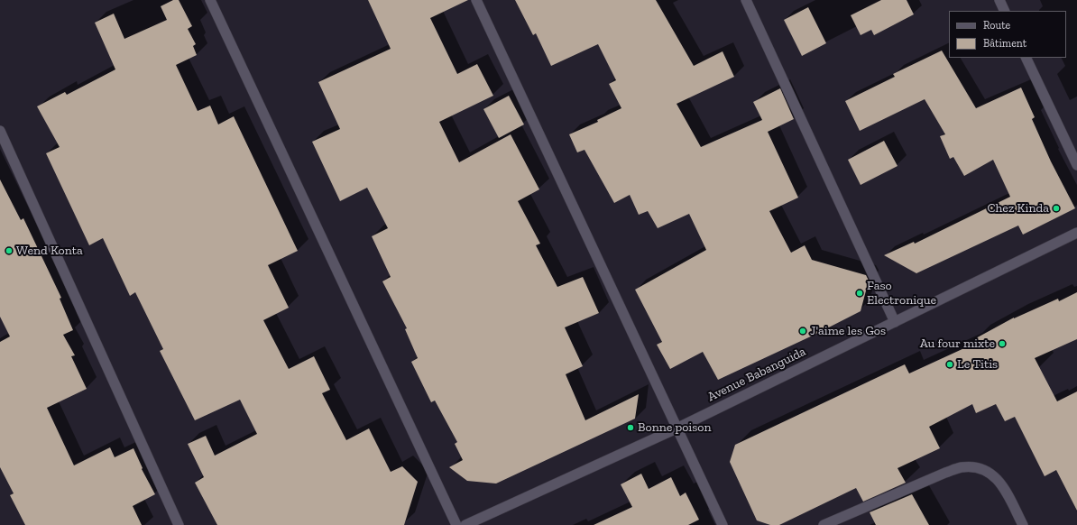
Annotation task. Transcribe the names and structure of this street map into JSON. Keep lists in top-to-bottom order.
{
  "streets": {
    "street": ["Avenue Babanguida"]
  },
  "places": [
    "Chez Kinda",
    "Wend Konta",
    "Faso Electronique",
    "J'aime les Gos",
    "Au four mixte",
    "Le Titis",
    "Bonne poison"
  ],
  "legend": ["Route", "Bâtiment"]
}
